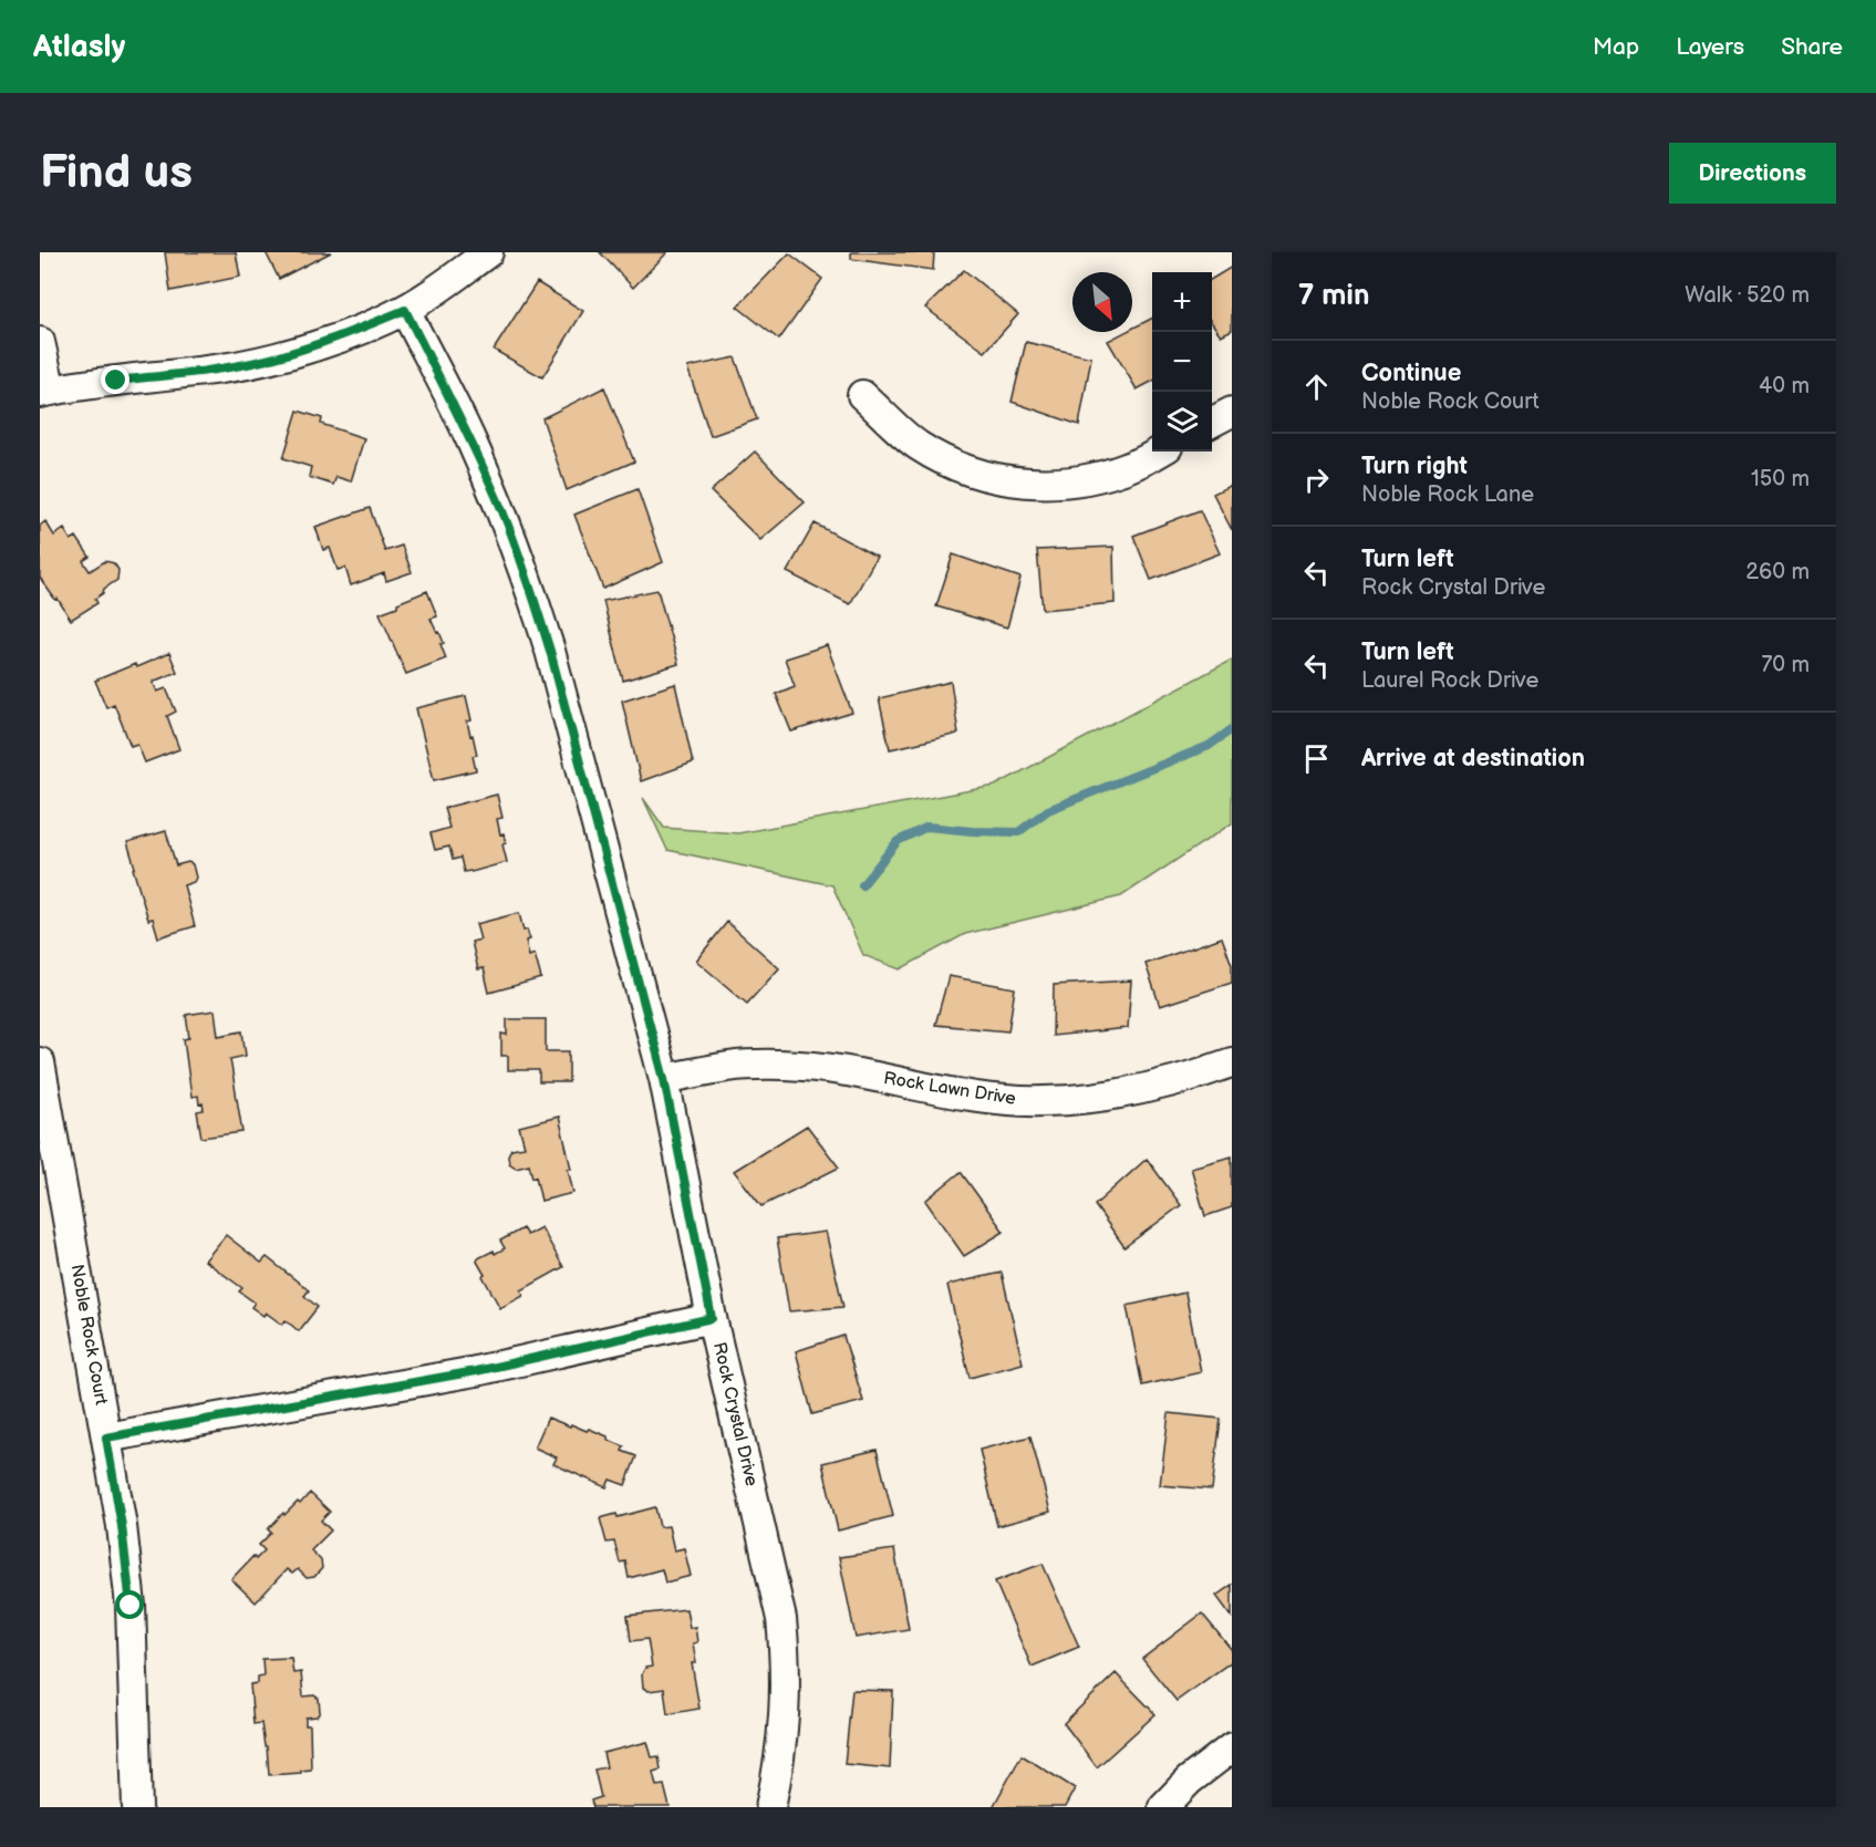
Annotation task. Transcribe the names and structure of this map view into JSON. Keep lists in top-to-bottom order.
{
  "streets": {
    "street": ["Rock Lawn Drive", "Noble Rock Court", "Rock Crystal Drive"]
  },
  "crossings": [
    ["Rock Lawn Drive", "Rock Crystal Drive"]
  ],
  "north": "bottom right",
  "page": {
    "header": "Atlasly",
    "nav": ["Map", "Layers", "Share"],
    "buttons": "Directions",
    "title": "Find us",
    "heading": ["7 min", "Walk · 520 m"],
    "map_buttons": ["+", "−"],
    "list": [
      ["Continue", "Noble Rock Court", "40 m"],
      ["Turn right", "Noble Rock Lane", "150 m"],
      ["Turn left", "Rock Crystal Drive", "260 m"],
      ["Turn left", "Laurel Rock Drive", "70 m"],
      "Arrive at destination"
    ]
  }
}
